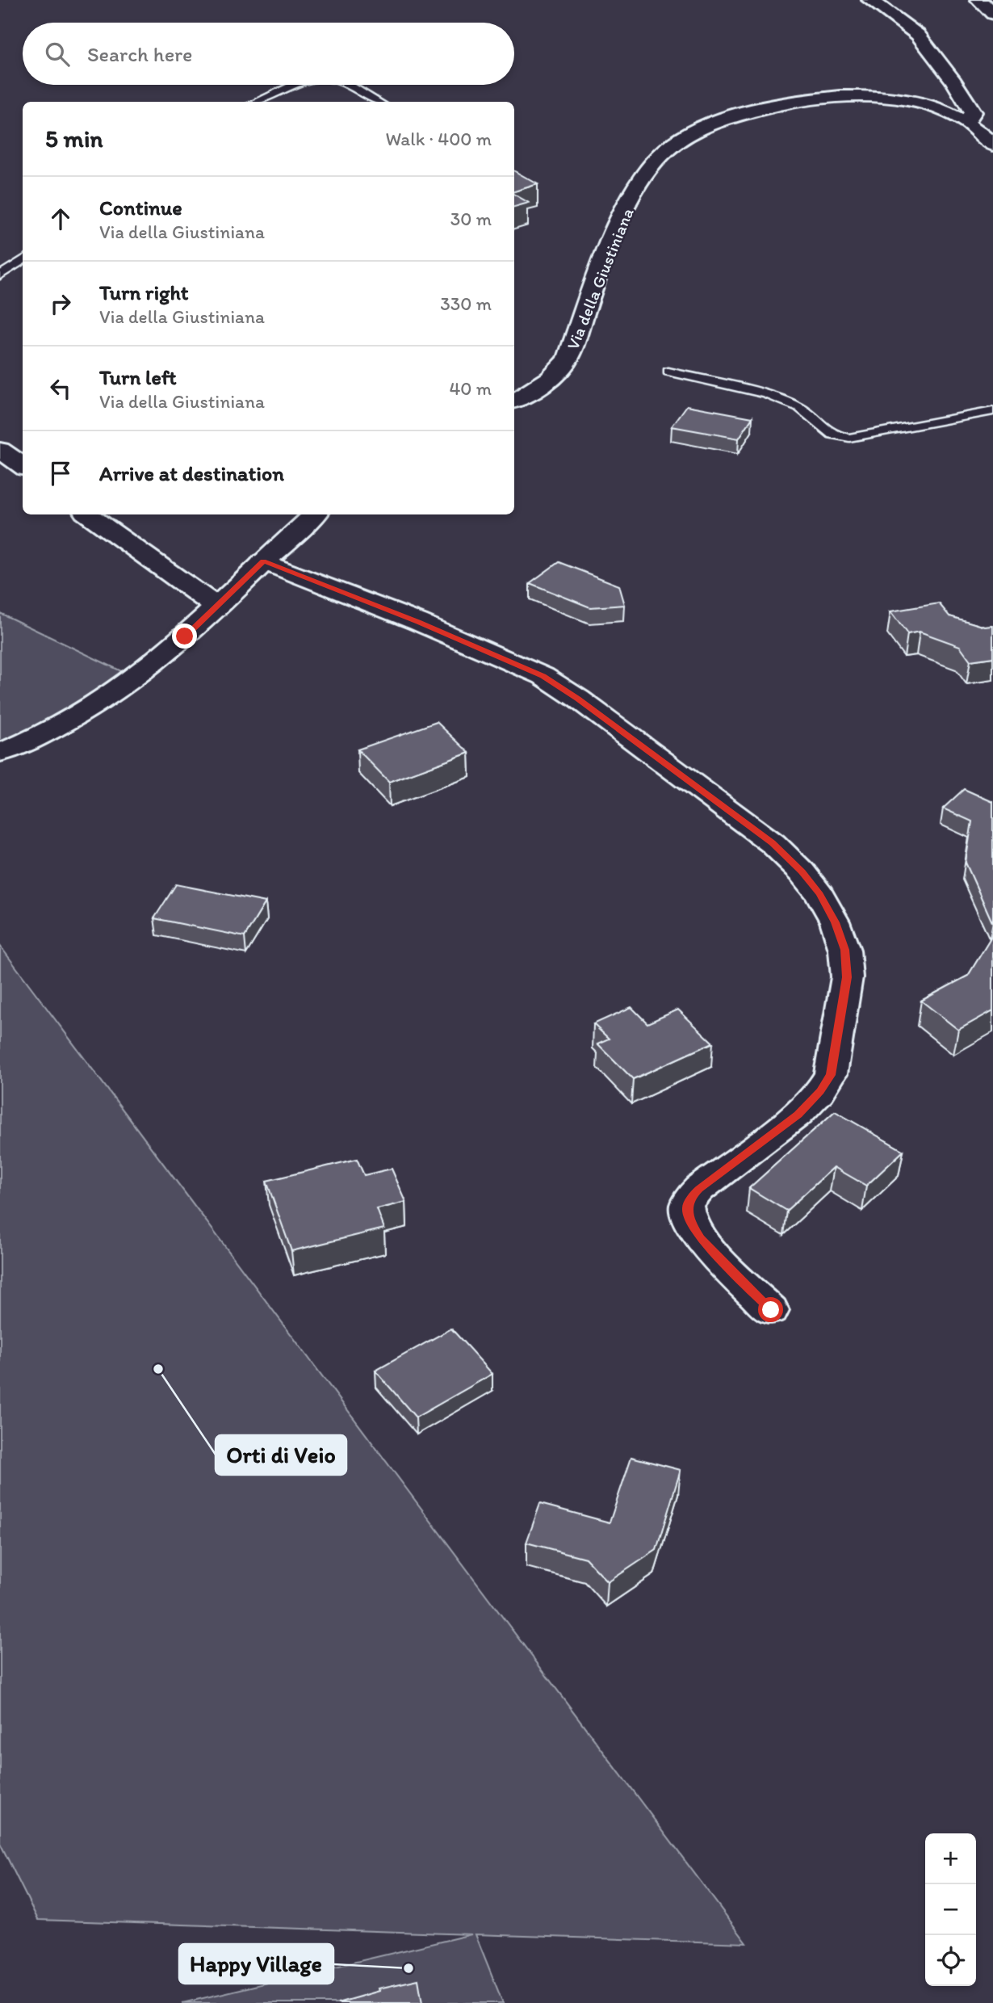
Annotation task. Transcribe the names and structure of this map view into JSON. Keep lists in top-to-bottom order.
{
  "streets": {
    "street": ["Via della Giustiniana"]
  },
  "places": ["Orti di Veio", "Happy Village"],
  "page": {
    "search": "Search here",
    "heading": ["5 min", "Walk · 400 m"],
    "list": [
      ["Continue", "Via della Giustiniana", "30 m"],
      ["Turn right", "Via della Giustiniana", "330 m"],
      ["Turn left", "Via della Giustiniana", "40 m"],
      "Arrive at destination"
    ],
    "map_buttons": ["+", "−"]
  }
}
